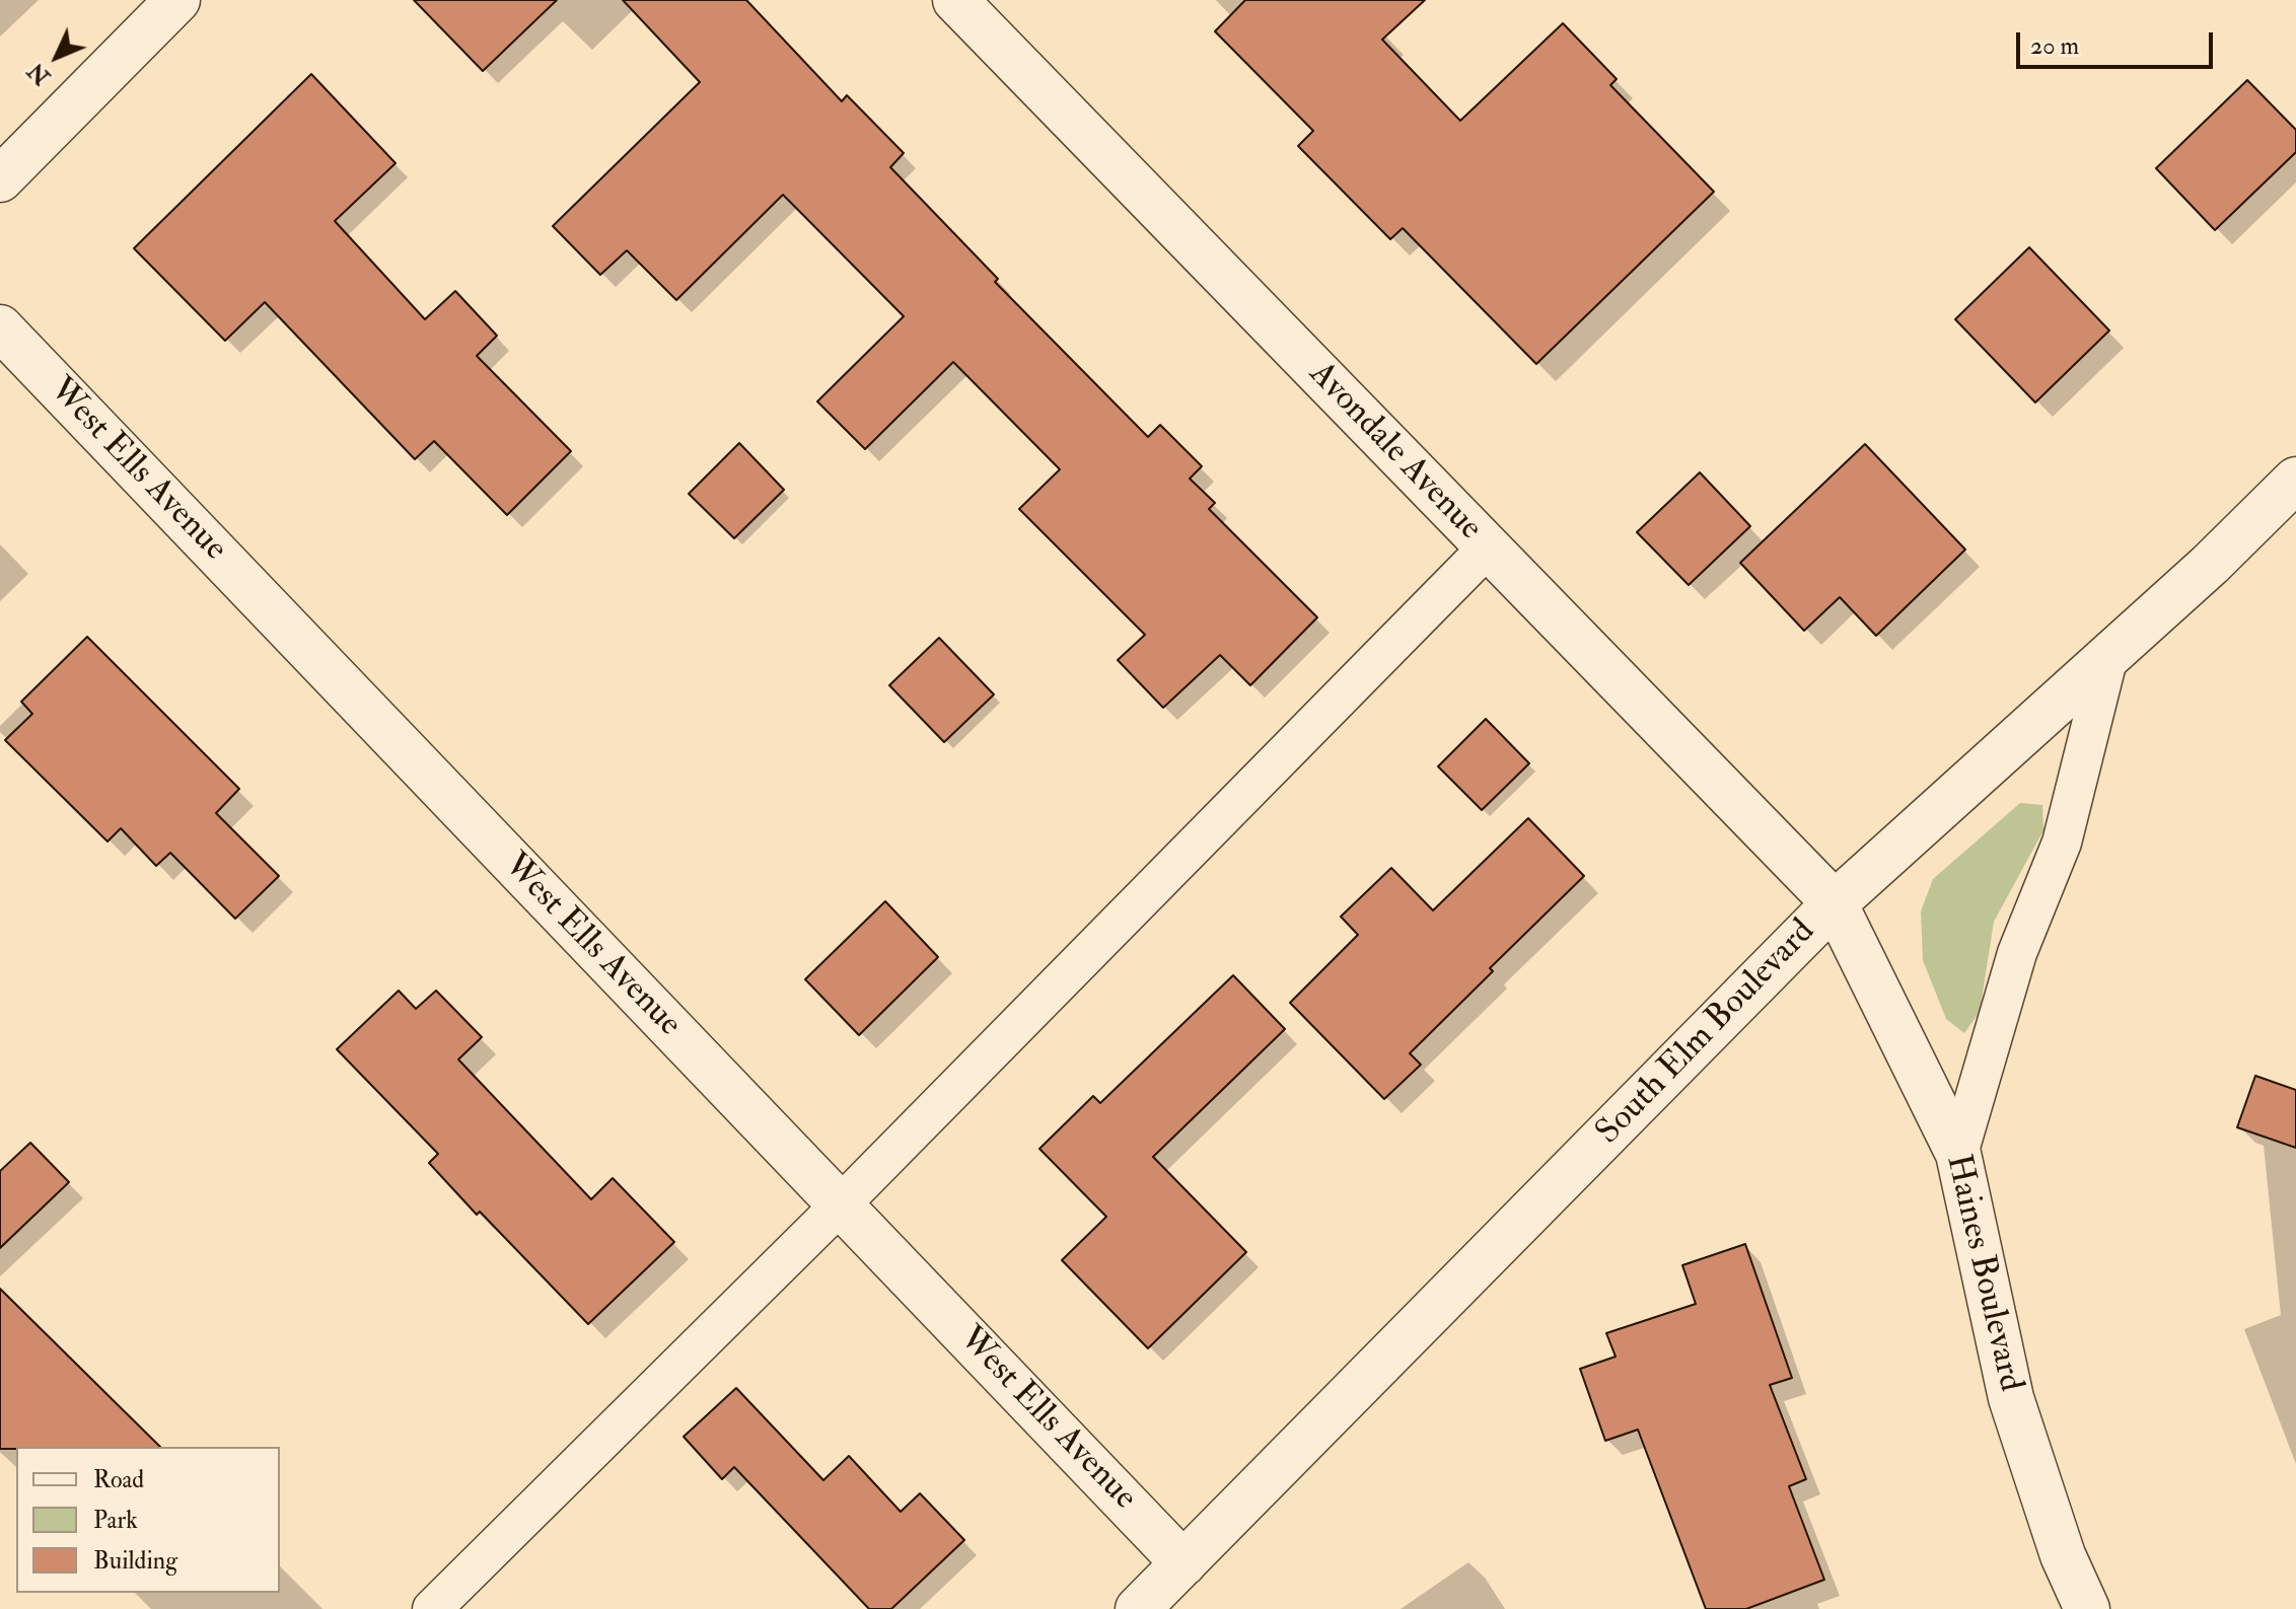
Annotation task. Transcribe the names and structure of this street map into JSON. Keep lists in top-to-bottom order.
{
  "streets": {
    "street": [
      "Avondale Avenue",
      "West Ells Avenue",
      "South Elm Boulevard",
      "Haines Boulevard"
    ]
  },
  "crossings": [
    ["Avondale Avenue", "South Elm Boulevard"],
    ["Avondale Avenue", "Haines Boulevard"],
    ["West Ells Avenue", "South Elm Boulevard"],
    ["South Elm Boulevard", "Haines Boulevard"]
  ],
  "legend": ["Road", "Park", "Building"],
  "scale_bar": "20 m",
  "north": "bottom left"
}
